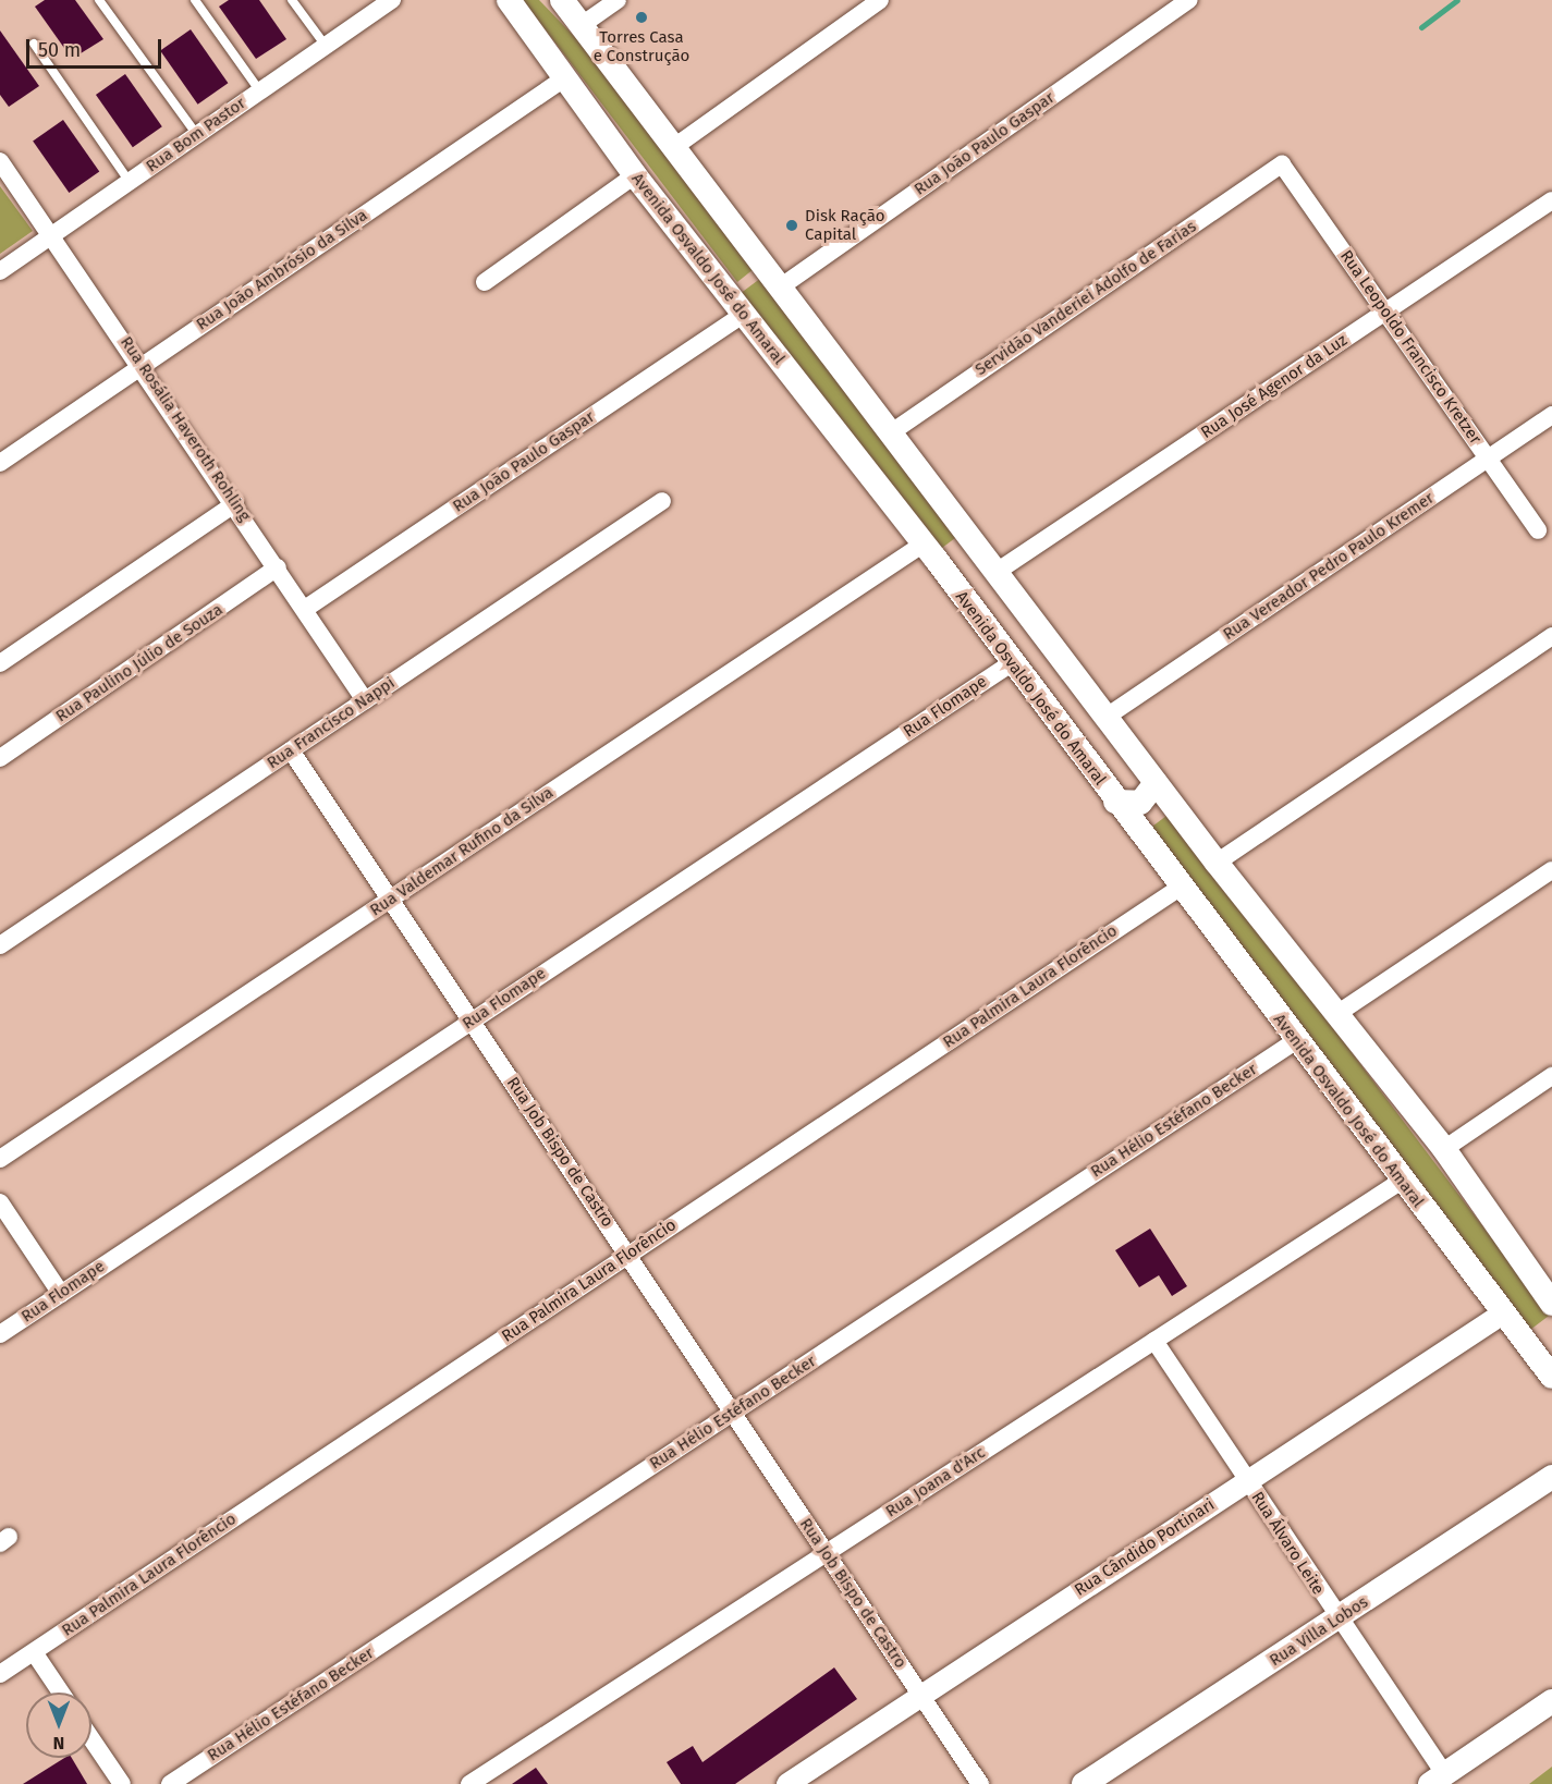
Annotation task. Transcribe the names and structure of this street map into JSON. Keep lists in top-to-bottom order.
{
  "streets": {
    "main road": ["Avenida Osvaldo José do Amaral", "Rua Villa Lobos"],
    "street": [
      "Rua Bom Pastor",
      "Rua João Paulo Gaspar",
      "Rua João Ambrósio da Silva",
      "Servidão Vanderiei Adolfo de Farias",
      "Rua Leopoldo Francisco Kretzer",
      "Rua José Agenor da Luz",
      "Rua Rosália Haveroth Rohling",
      "Rua Vereador Pedro Paulo Kremer",
      "Rua Paulino Júlio de Souza",
      "Rua Flomape",
      "Rua Francisco Nappi",
      "Rua Valdemar Rufino da Silva",
      "Rua Palmira Laura Florêncio",
      "Rua Hélio Estéfano Becker",
      "Rua Job Bispo de Castro",
      "Rua Joana d'Arc",
      "Rua Álvaro Leite",
      "Rua Cândido Portinari"
    ]
  },
  "crossings": [
    ["Rua Bom Pastor", "Rua Rosália Haveroth Rohling"],
    ["Rua João Paulo Gaspar", "Avenida Osvaldo José do Amaral"],
    ["Rua João Paulo Gaspar", "Rua Rosália Haveroth Rohling"],
    ["Avenida Osvaldo José do Amaral", "Rua João Ambrósio da Silva"],
    ["Avenida Osvaldo José do Amaral", "Rua Flomape"],
    ["Avenida Osvaldo José do Amaral", "Rua Valdemar Rufino da Silva"],
    ["Avenida Osvaldo José do Amaral", "Rua Palmira Laura Florêncio"],
    ["Avenida Osvaldo José do Amaral", "Rua Hélio Estéfano Becker"],
    ["Avenida Osvaldo José do Amaral", "Rua Joana d'Arc"],
    ["Avenida Osvaldo José do Amaral", "Rua Cândido Portinari"],
    ["Rua João Ambrósio da Silva", "Rua Rosália Haveroth Rohling"],
    ["Servidão Vanderiei Adolfo de Farias", "Rua Leopoldo Francisco Kretzer"],
    ["Rua Leopoldo Francisco Kretzer", "Rua José Agenor da Luz"],
    ["Rua Leopoldo Francisco Kretzer", "Rua Vereador Pedro Paulo Kremer"],
    ["Rua Rosália Haveroth Rohling", "Rua Paulino Júlio de Souza"],
    ["Rua Rosália Haveroth Rohling", "Rua Francisco Nappi"],
    ["Rua Flomape", "Rua Job Bispo de Castro"],
    ["Rua Francisco Nappi", "Rua Job Bispo de Castro"],
    ["Rua Valdemar Rufino da Silva", "Rua Job Bispo de Castro"],
    ["Rua Palmira Laura Florêncio", "Rua Job Bispo de Castro"],
    ["Rua Hélio Estéfano Becker", "Rua Job Bispo de Castro"],
    ["Rua Job Bispo de Castro", "Rua Joana d'Arc"],
    ["Rua Job Bispo de Castro", "Rua Cândido Portinari"],
    ["Rua Joana d'Arc", "Rua Álvaro Leite"],
    ["Rua Álvaro Leite", "Rua Cândido Portinari"],
    ["Rua Álvaro Leite", "Rua Villa Lobos"]
  ],
  "places": ["Torres Casa e Construção", "Disk Ração Capital"],
  "scale_bar": "50 m",
  "north": "bottom"
}
